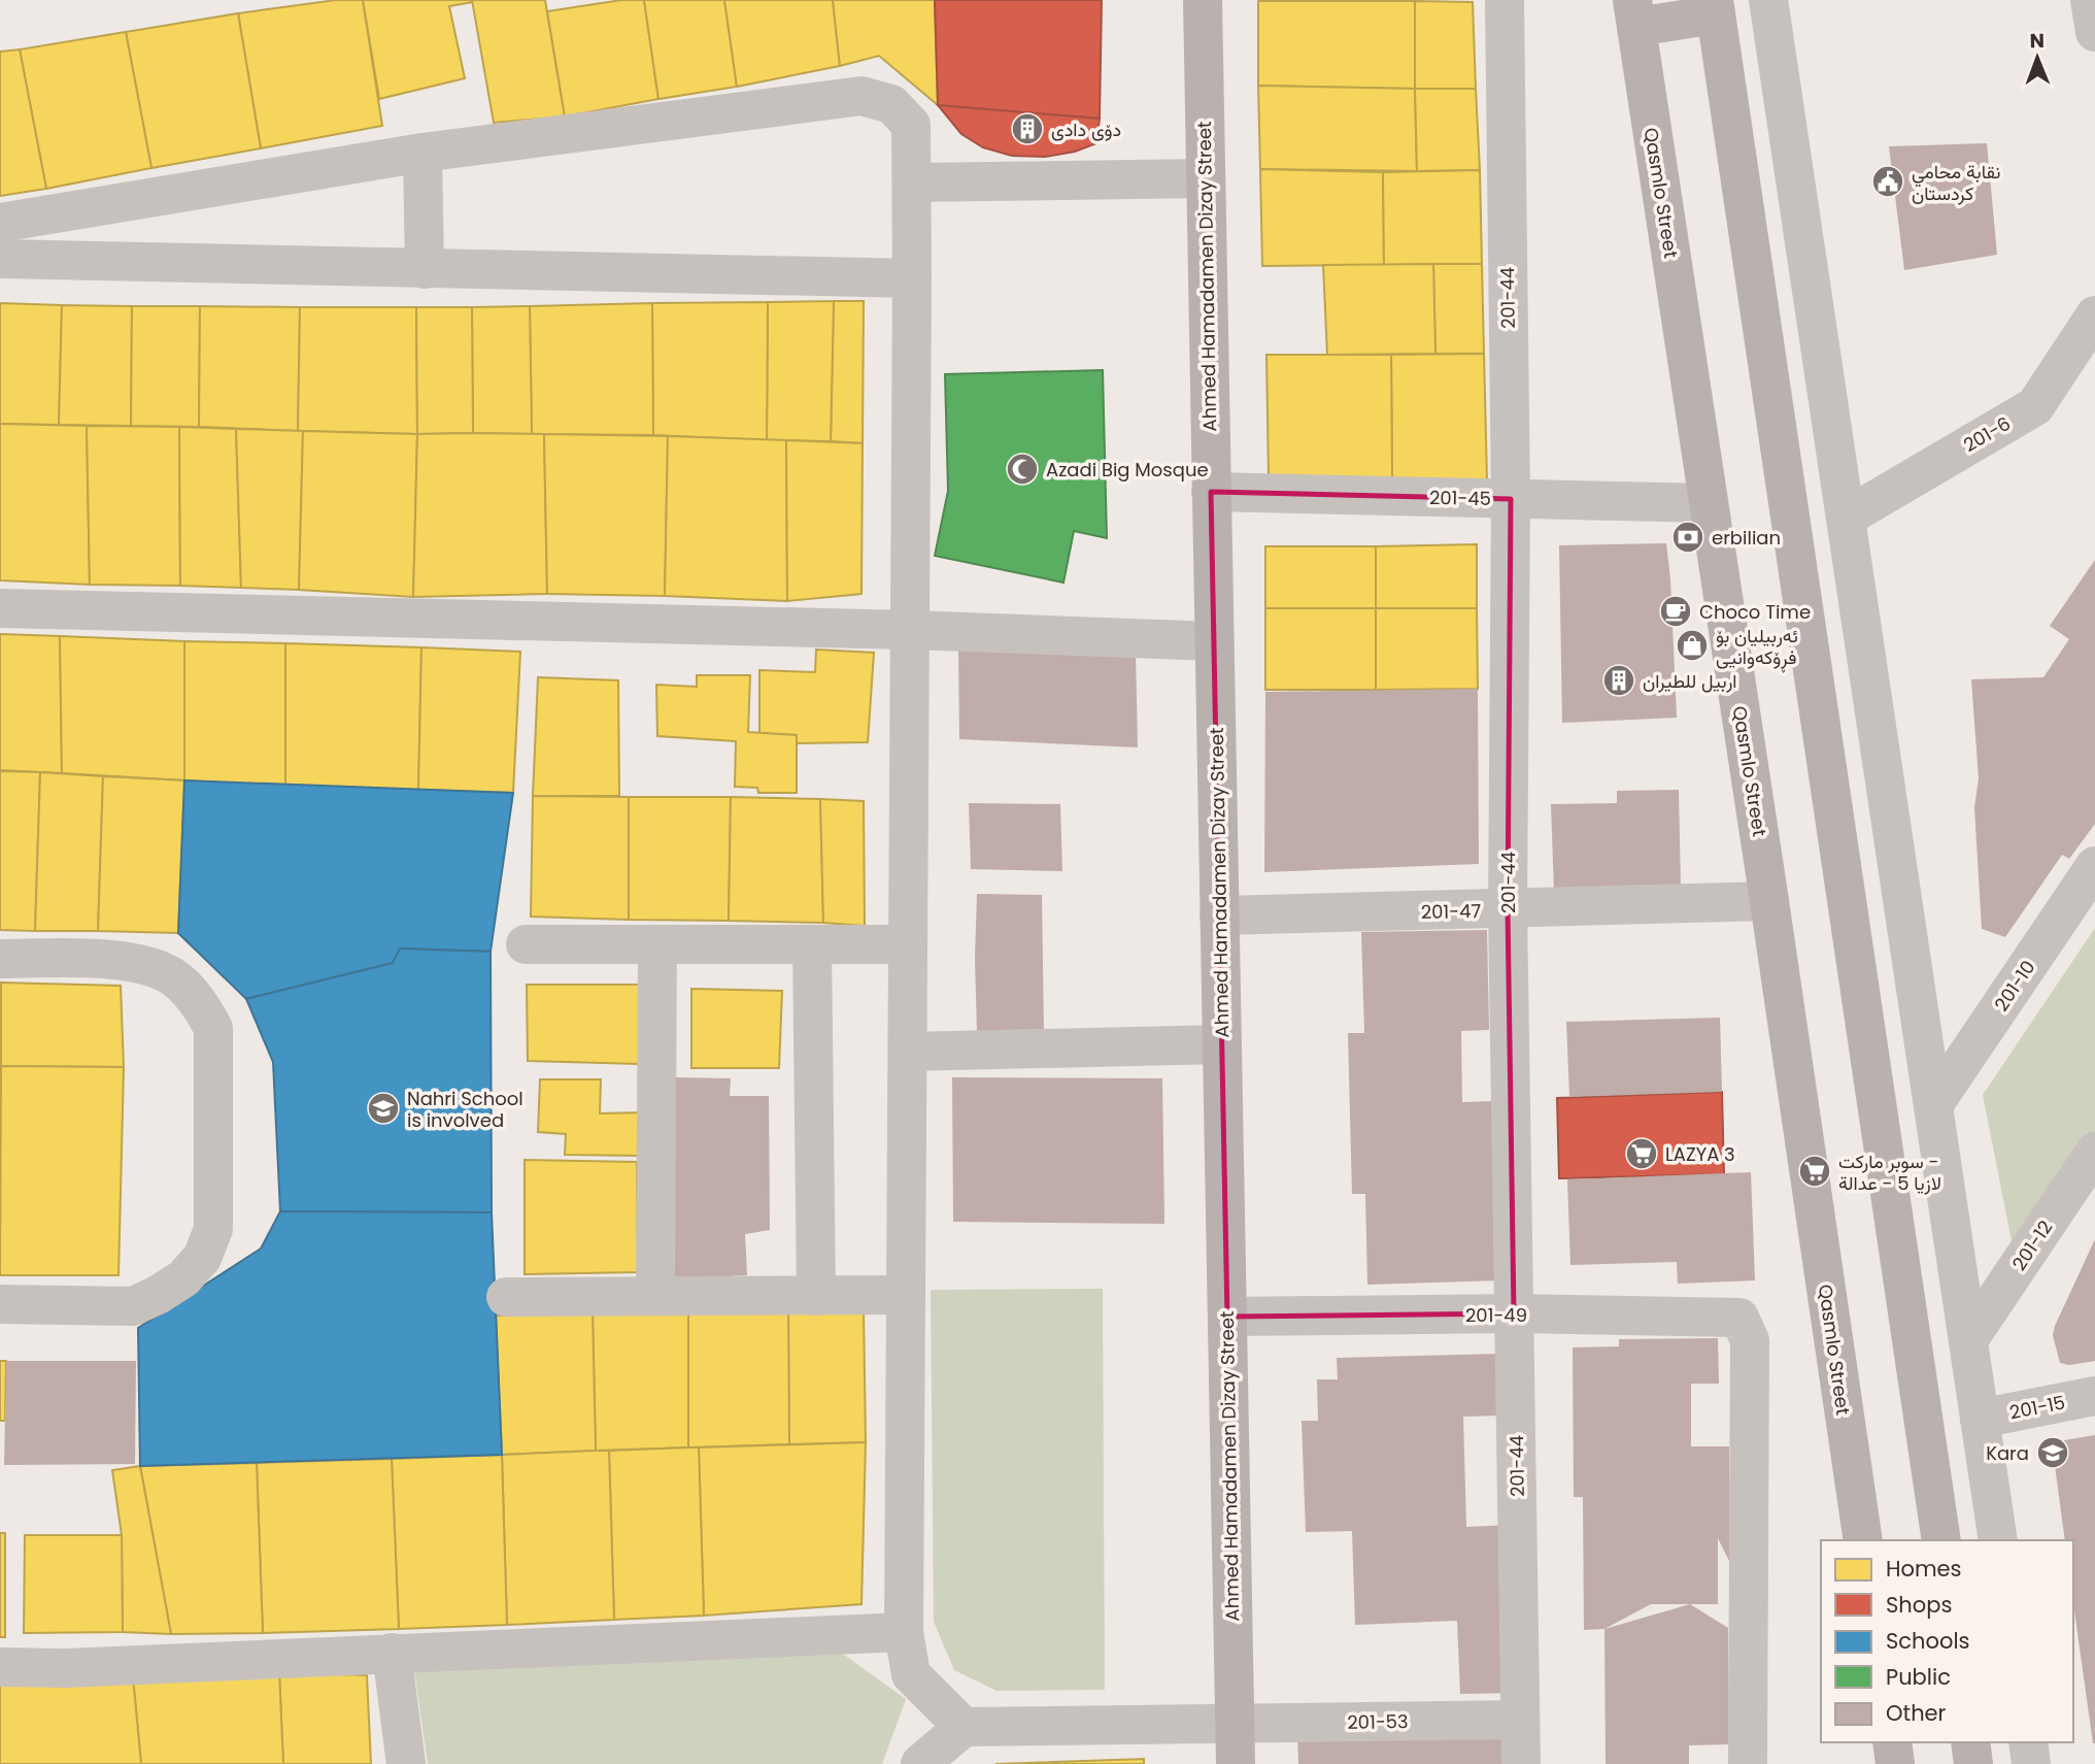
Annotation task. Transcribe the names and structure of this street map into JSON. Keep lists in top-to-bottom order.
{
  "streets": {
    "main road": ["Qasmlo Street", "Ahmed Hamadamen Dizay Street"],
    "street": [
      "201-44",
      "201-6",
      "201-45",
      "201-47",
      "201-10",
      "201-12",
      "201-49",
      "201-15",
      "201-53"
    ]
  },
  "crossings": [
    ["Qasmlo Street", "201-45"],
    ["Qasmlo Street", "201-47"],
    ["Ahmed Hamadamen Dizay Street", "201-45"],
    ["Ahmed Hamadamen Dizay Street", "201-47"],
    ["Ahmed Hamadamen Dizay Street", "201-49"],
    ["Ahmed Hamadamen Dizay Street", "201-53"],
    ["201-44", "201-45"],
    ["201-44", "201-47"],
    ["201-44", "201-49"],
    ["201-44", "201-53"]
  ],
  "places": {
    "building": ["دۆى دادى", "اربيل للطيران"],
    "public building": ["نقابة محامي كردستان"],
    "mosque": ["Azadi Big Mosque"],
    "bank": ["erbilian"],
    "cafe": ["Choco Time"],
    "shop": ["ئەربیلیان بۆ فڕۆکەوانیی"],
    "school or university": ["Nahri School is involved", "Kara"],
    "supermarket": ["LAZYA 3", "سوبر ماركت - لازيا 5 - عدالة"]
  },
  "legend": [
    "Homes",
    "Shops",
    "Schools",
    "Public",
    "Other"
  ],
  "north": "top"
}
